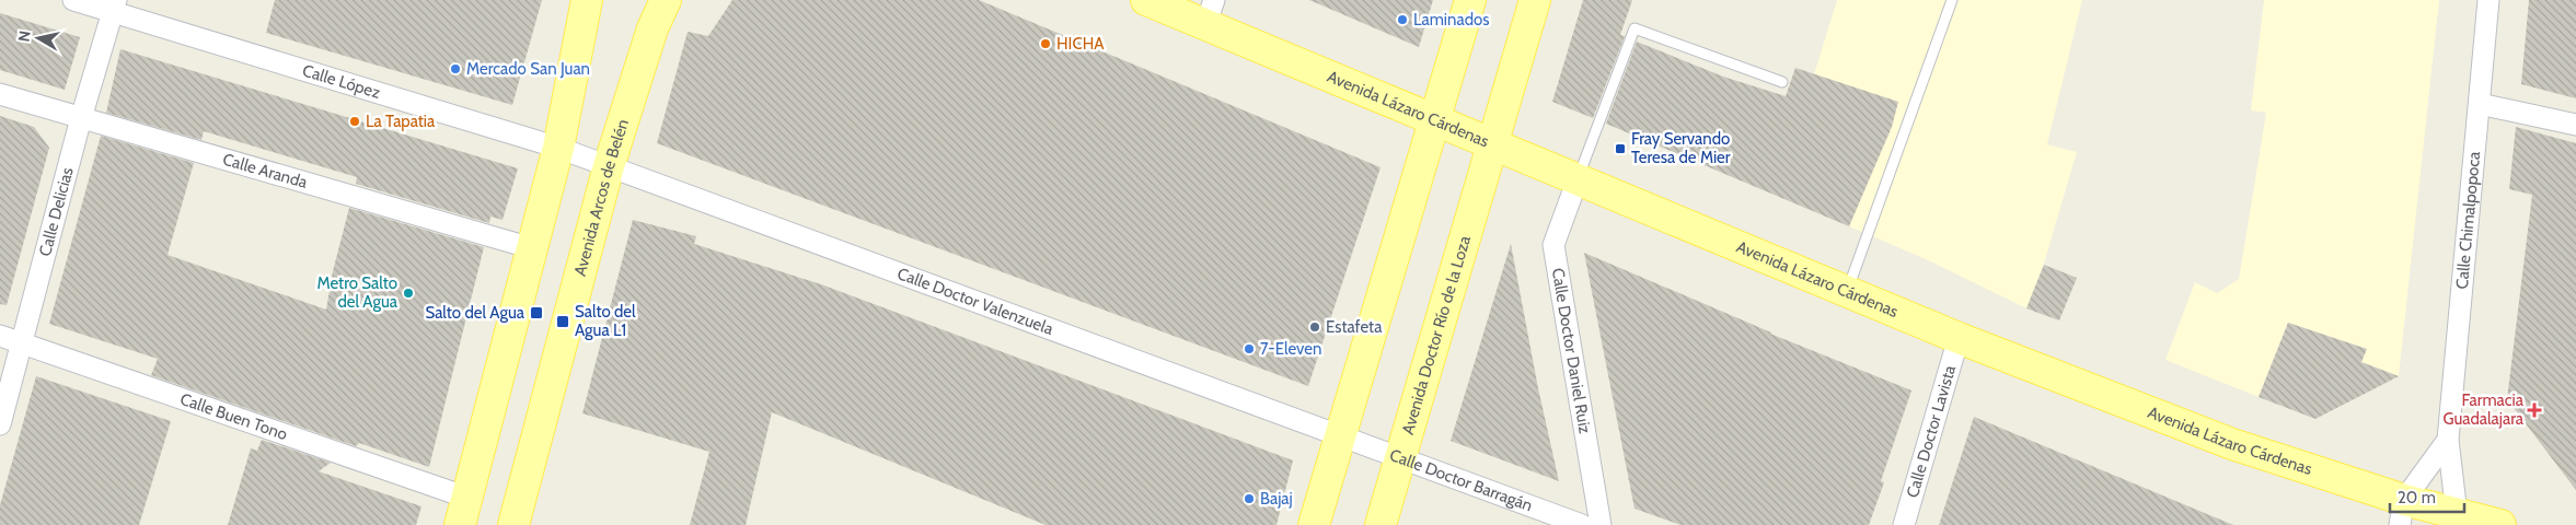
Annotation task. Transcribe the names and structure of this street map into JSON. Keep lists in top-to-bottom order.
{
  "streets": {
    "main road": ["Avenida Lázaro Cárdenas", "Avenida Arcos de Belén", "Avenida Doctor Río de la Loza"],
    "street": [
      "Calle López",
      "Calle Aranda",
      "Calle Delicias",
      "Calle Chimalpopoca",
      "Calle Doctor Valenzuela",
      "Calle Doctor Daniel Ruiz",
      "Calle Buen Tono",
      "Calle Doctor Lavista",
      "Calle Doctor Barragán"
    ]
  },
  "crossings": [
    ["Calle López", "Avenida Arcos de Belén"],
    ["Calle López", "Calle Delicias"],
    ["Calle López", "Calle Doctor Valenzuela"],
    ["Avenida Lázaro Cárdenas", "Calle Chimalpopoca"],
    ["Avenida Lázaro Cárdenas", "Avenida Doctor Río de la Loza"],
    ["Avenida Lázaro Cárdenas", "Calle Doctor Daniel Ruiz"],
    ["Avenida Lázaro Cárdenas", "Calle Doctor Lavista"],
    ["Calle Aranda", "Calle Delicias"],
    ["Avenida Arcos de Belén", "Calle Doctor Valenzuela"],
    ["Calle Delicias", "Calle Buen Tono"],
    ["Calle Doctor Valenzuela", "Calle Doctor Barragán"],
    ["Avenida Doctor Río de la Loza", "Calle Doctor Barragán"]
  ],
  "places": {
    "other": [
      "Laminados",
      "HICHA",
      "Mercado San Juan",
      "La Tapatia",
      "Metro Salto del Agua",
      "Estafeta",
      "7-Eleven",
      "Bajaj"
    ],
    "transit": ["Fray Servando Teresa de Mier", "Salto del Agua", "Salto del Agua L1"],
    "health": ["Farmacia Guadalajara"]
  },
  "scale_bar": "20 m",
  "north": "left"
}
